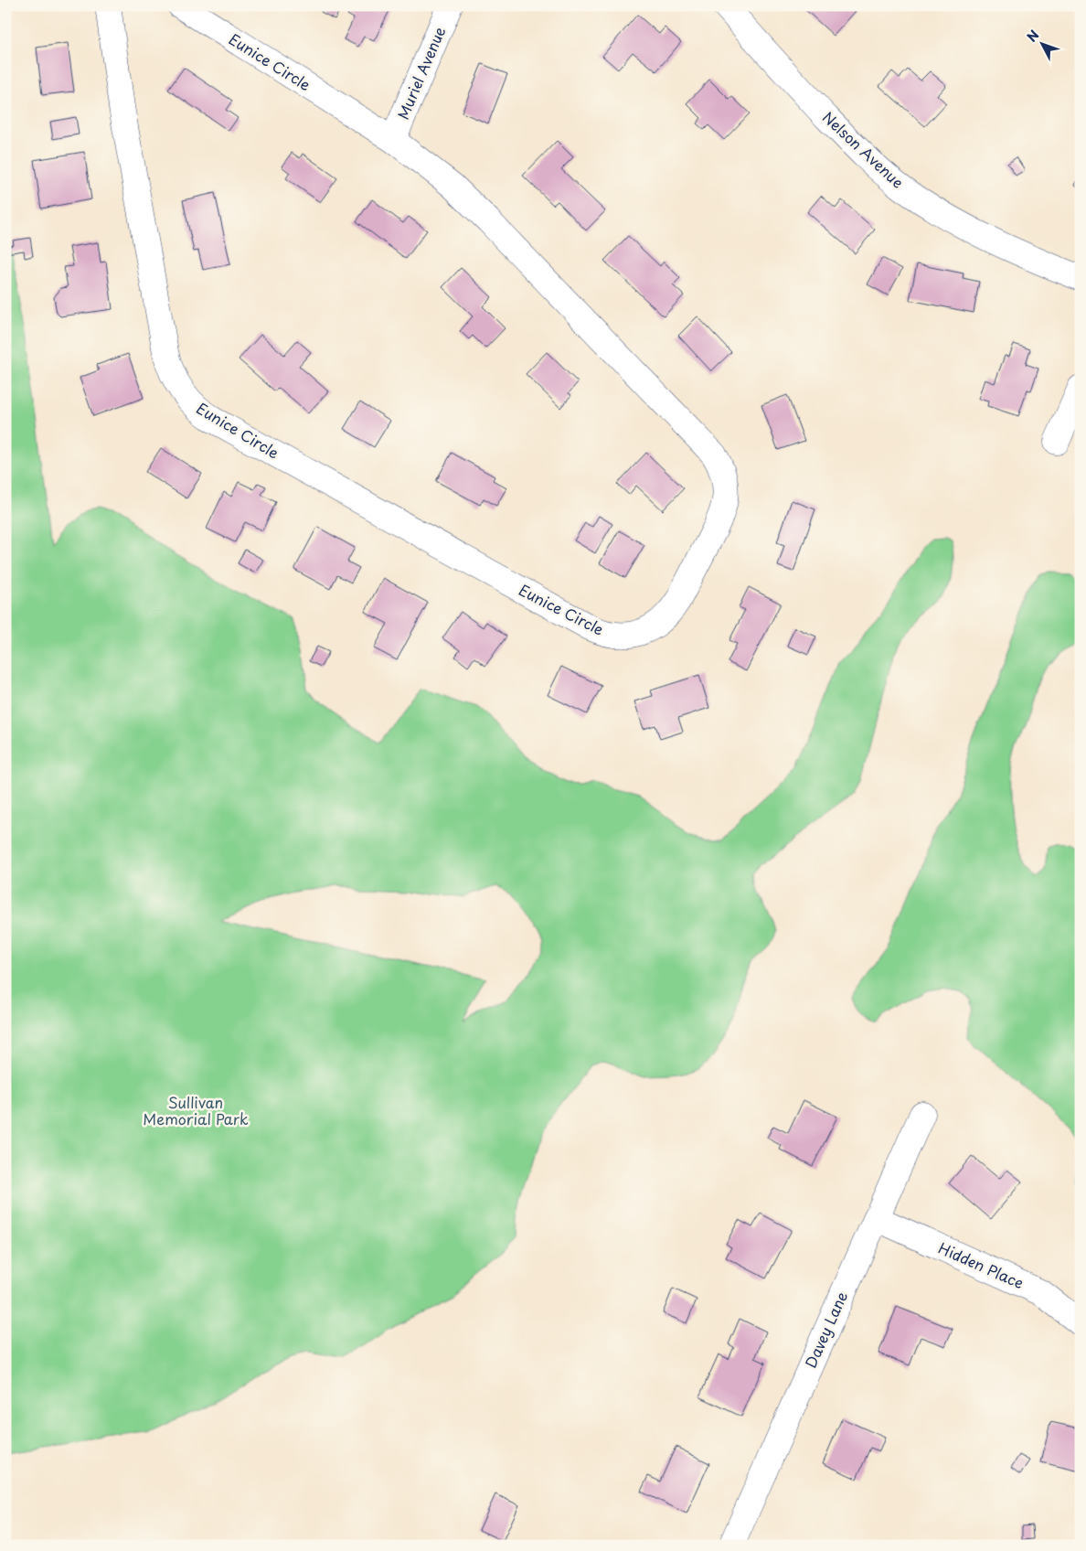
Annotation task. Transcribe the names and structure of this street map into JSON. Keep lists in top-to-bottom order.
{
  "streets": {
    "street": [
      "Eunice Circle",
      "Muriel Avenue",
      "Nelson Avenue",
      "Hidden Place",
      "Davey Lane"
    ]
  },
  "crossings": [
    ["Eunice Circle", "Muriel Avenue"],
    ["Hidden Place", "Davey Lane"]
  ],
  "parks": ["Sullivan Memorial Park"],
  "north": "top left"
}
